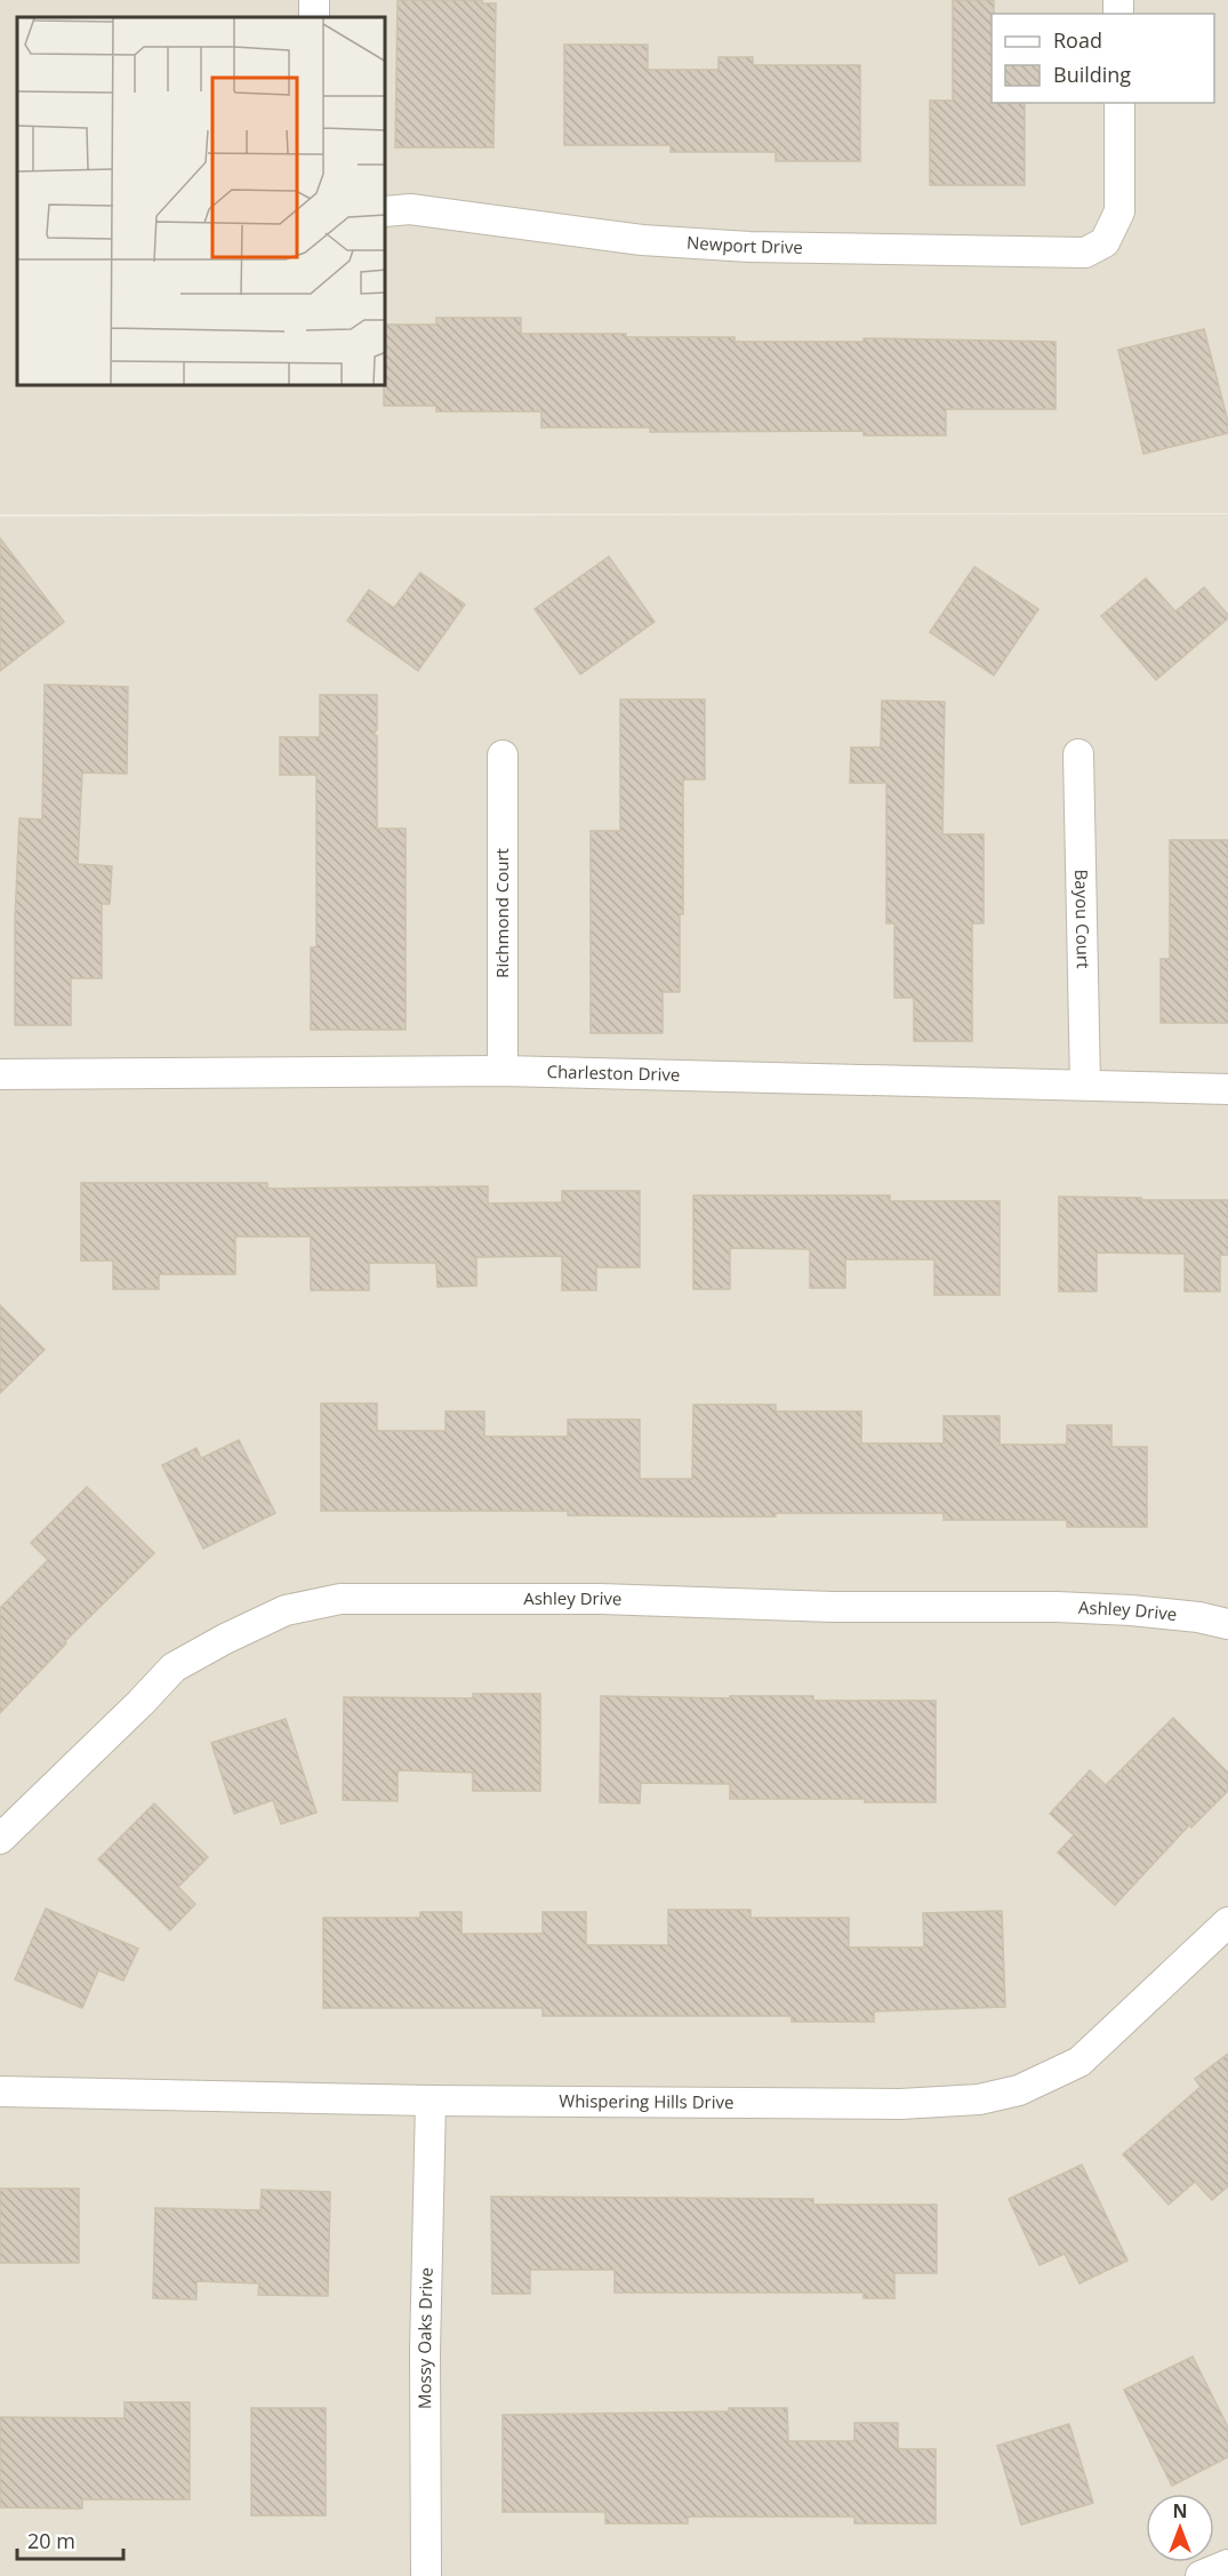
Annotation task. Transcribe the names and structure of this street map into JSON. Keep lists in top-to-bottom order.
{
  "streets": {
    "street": [
      "Newport Drive",
      "Richmond Court",
      "Bayou Court",
      "Charleston Drive",
      "Ashley Drive",
      "Whispering Hills Drive",
      "Mossy Oaks Drive"
    ]
  },
  "crossings": [
    ["Richmond Court", "Charleston Drive"],
    ["Bayou Court", "Charleston Drive"],
    ["Whispering Hills Drive", "Mossy Oaks Drive"]
  ],
  "legend": ["Road", "Building"],
  "scale_bar": "20 m",
  "north": "top"
}
